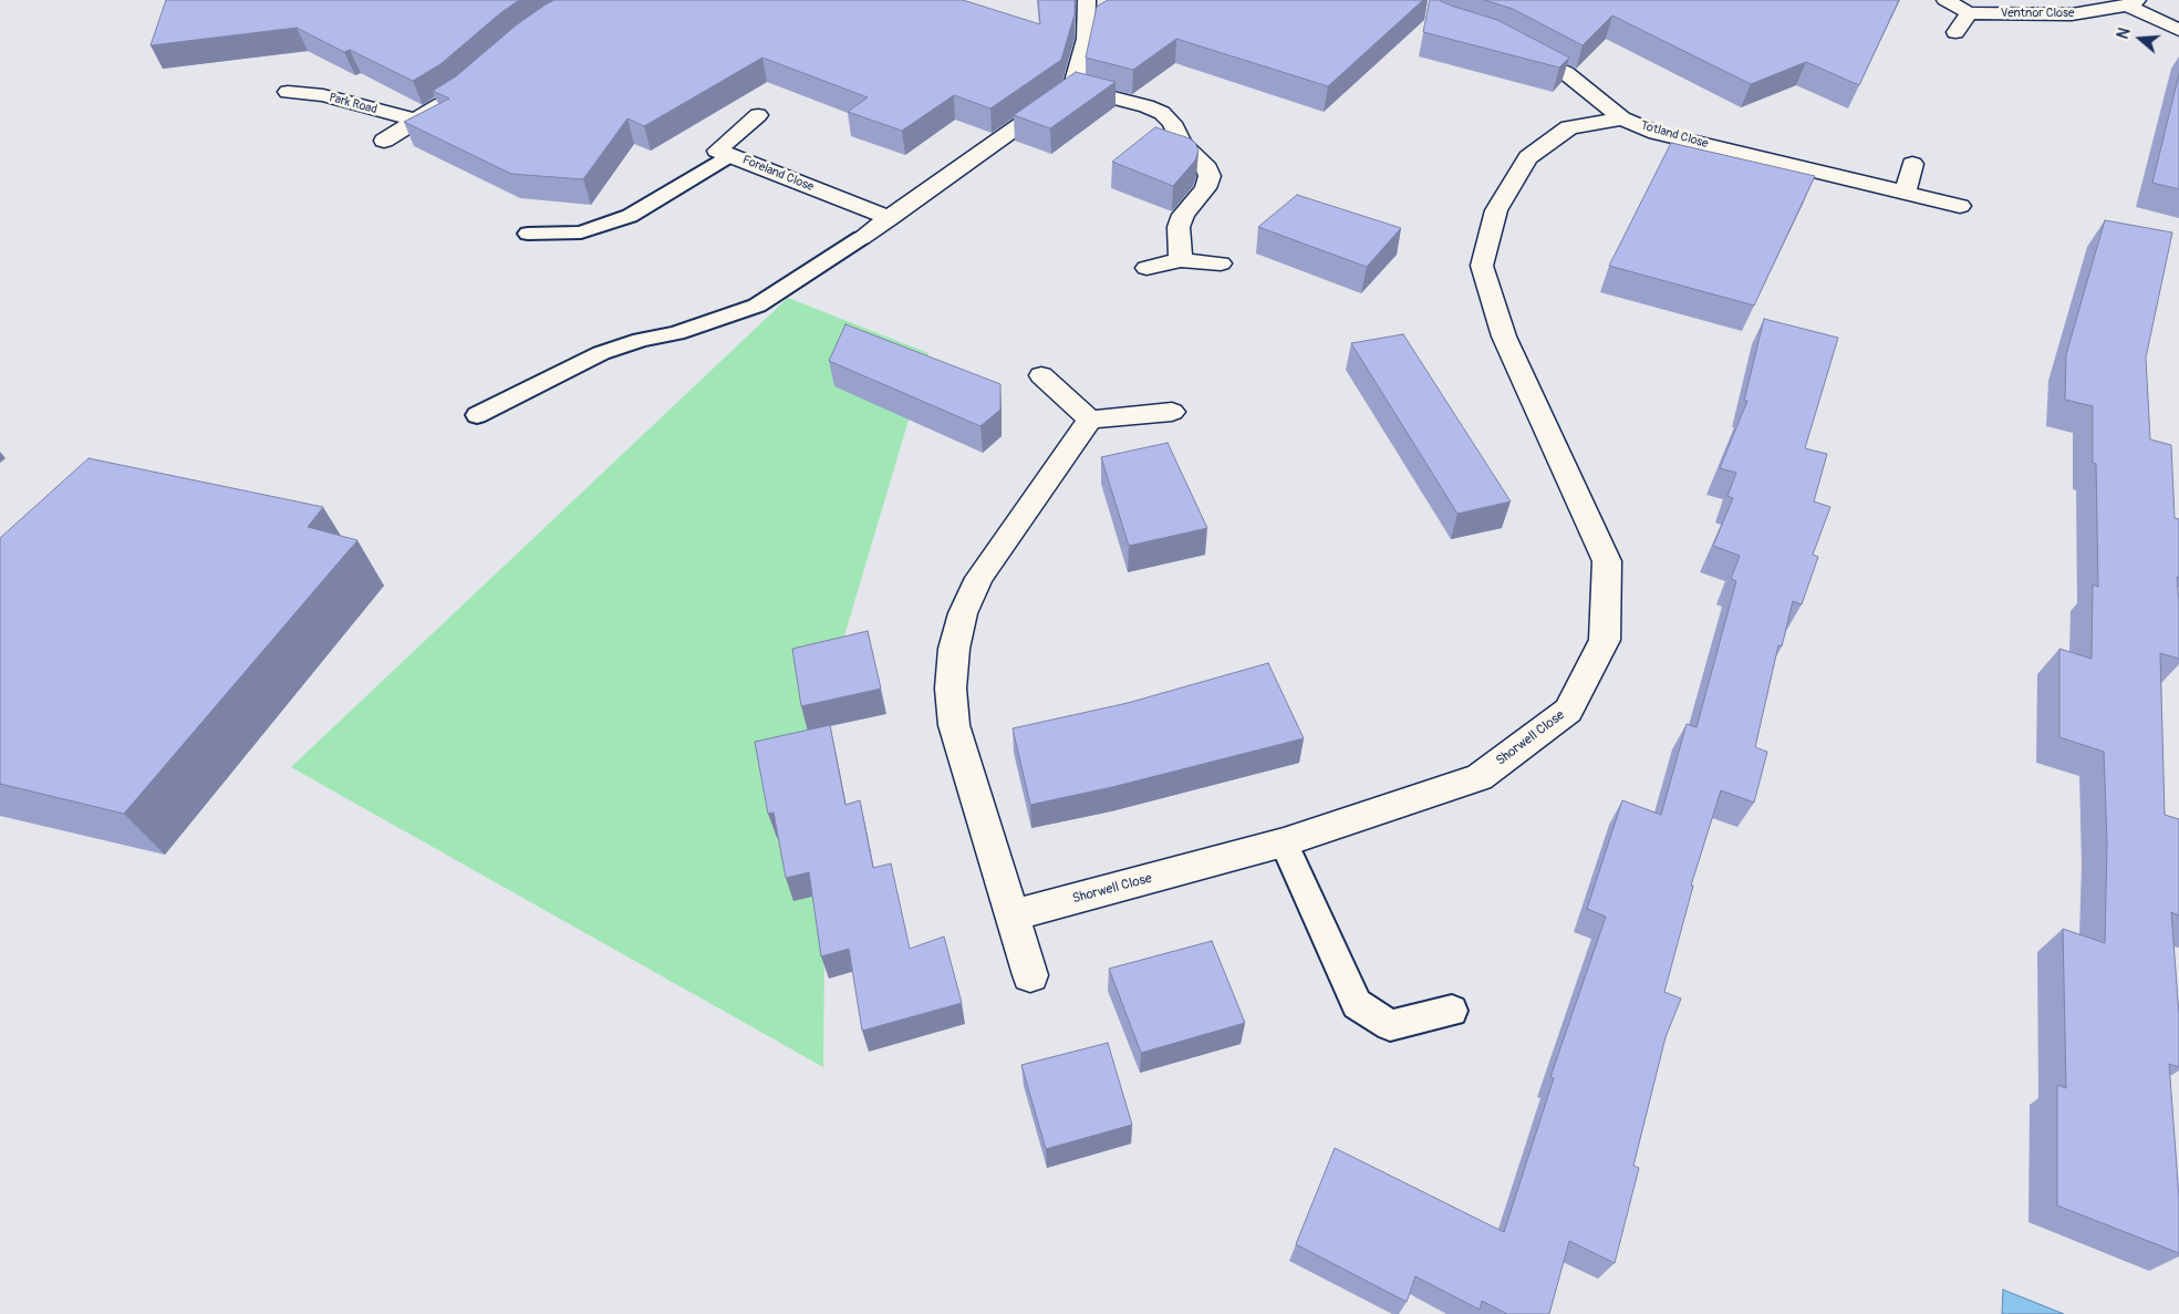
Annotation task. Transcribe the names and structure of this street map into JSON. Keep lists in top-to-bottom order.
{
  "streets": {
    "street": [
      "Ventnor Close",
      "Park Road",
      "Totland Close",
      "Foreland Close",
      "Shorwell Close"
    ]
  },
  "crossings": [
    ["Totland Close", "Shorwell Close"]
  ],
  "north": "left"
}
